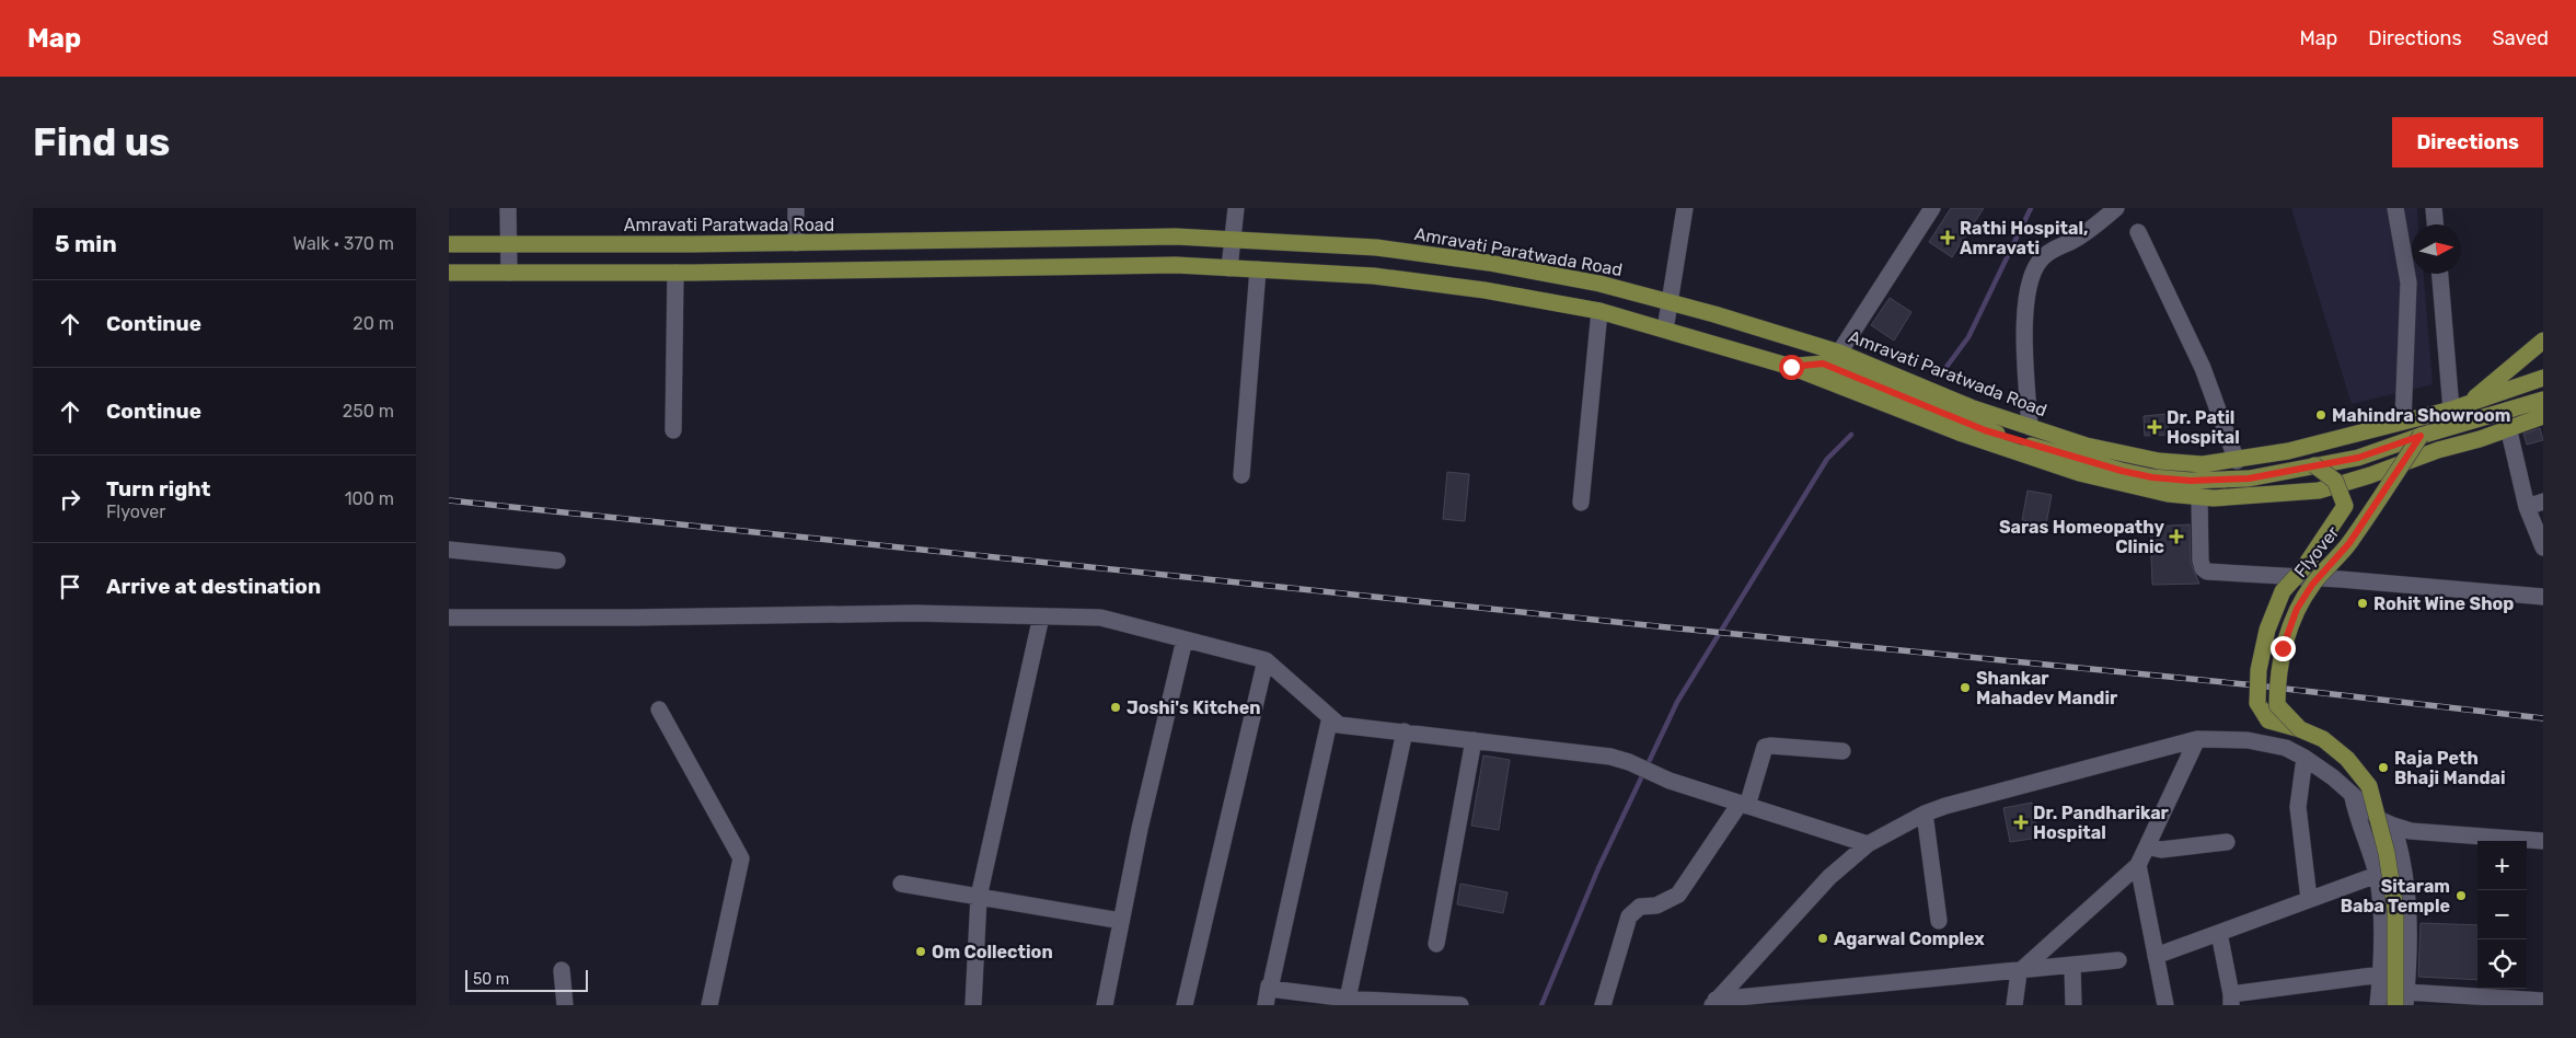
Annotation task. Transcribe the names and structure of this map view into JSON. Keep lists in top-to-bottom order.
{
  "streets": {
    "main road": ["Amravati Paratwada Road", "Flyover"]
  },
  "crossings": [
    ["Amravati Paratwada Road", "Flyover"]
  ],
  "places": {
    "health": [
      "Rathi Hospital, Amravati",
      "Dr. Patil Hospital",
      "Saras Homeopathy Clinic",
      "Dr. Pandharikar Hospital"
    ],
    "other": [
      "Mahindra Showroom",
      "Rohit Wine Shop",
      "Shankar Mahadev Mandir",
      "Joshi's Kitchen",
      "Raja Peth Bhaji Mandai",
      "Sitaram Baba Temple",
      "Agarwal Complex",
      "Om Collection"
    ]
  },
  "scale_bar": "50 m",
  "north": "right",
  "page": {
    "header": "Map",
    "nav": ["Map", "Directions", "Saved"],
    "buttons": "Directions",
    "title": "Find us",
    "heading": ["5 min", "Walk · 370 m"],
    "list": [
      ["Continue", "20 m"],
      ["Continue", "250 m"],
      ["Turn right", "Flyover", "100 m"],
      "Arrive at destination"
    ],
    "map_buttons": ["+", "−"],
    "scale": "50 m"
  }
}
